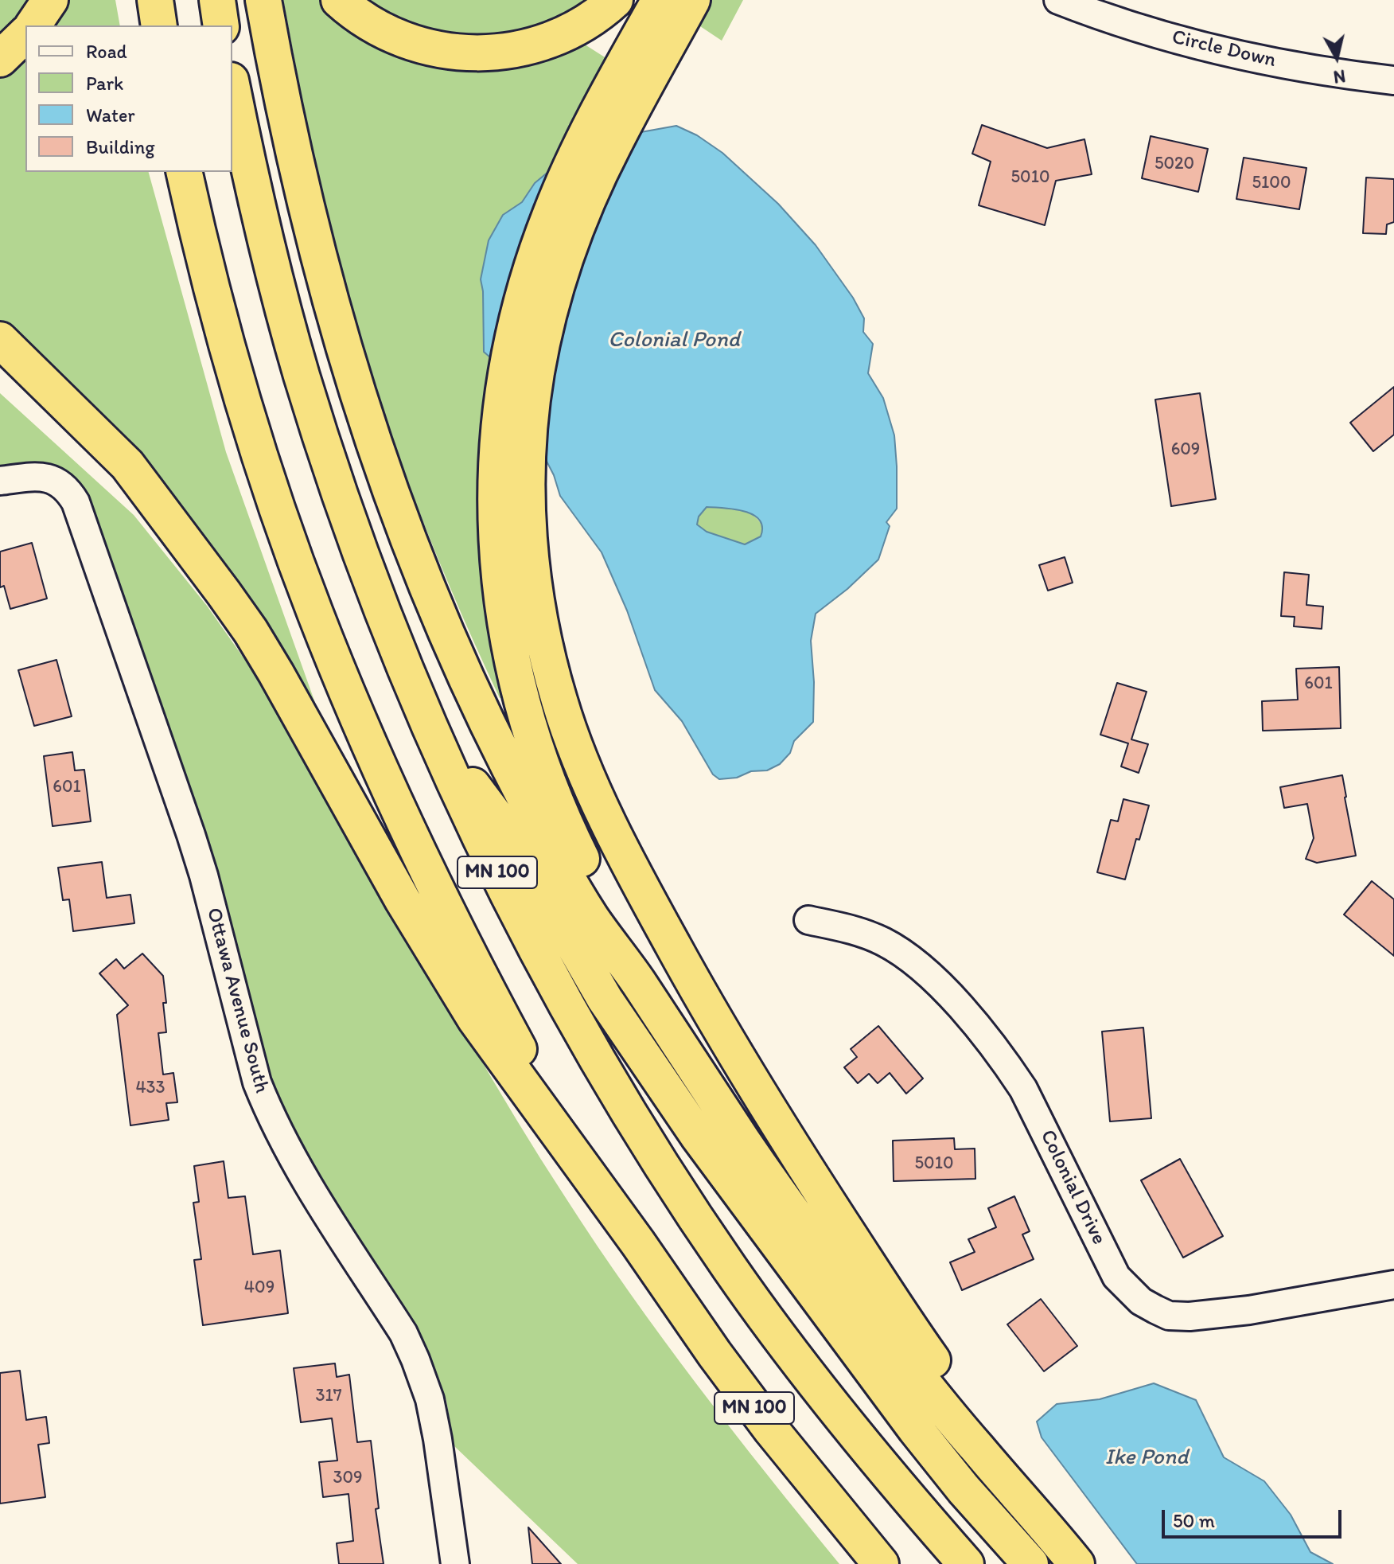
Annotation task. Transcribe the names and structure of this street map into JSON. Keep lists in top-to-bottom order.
{
  "streets": {
    "highway": ["MN 100"],
    "street": ["Circle Down", "Ottawa Avenue South", "Colonial Drive"]
  },
  "water": ["Colonial Pond", "Ike Pond"],
  "house_numbers": [
    "5020",
    "5010",
    "5100",
    "609",
    "601",
    "601",
    "433",
    "5010",
    "409",
    "317",
    "309"
  ],
  "legend": [
    "Road",
    "Park",
    "Water",
    "Building"
  ],
  "scale_bar": "50 m",
  "north": "bottom"
}
